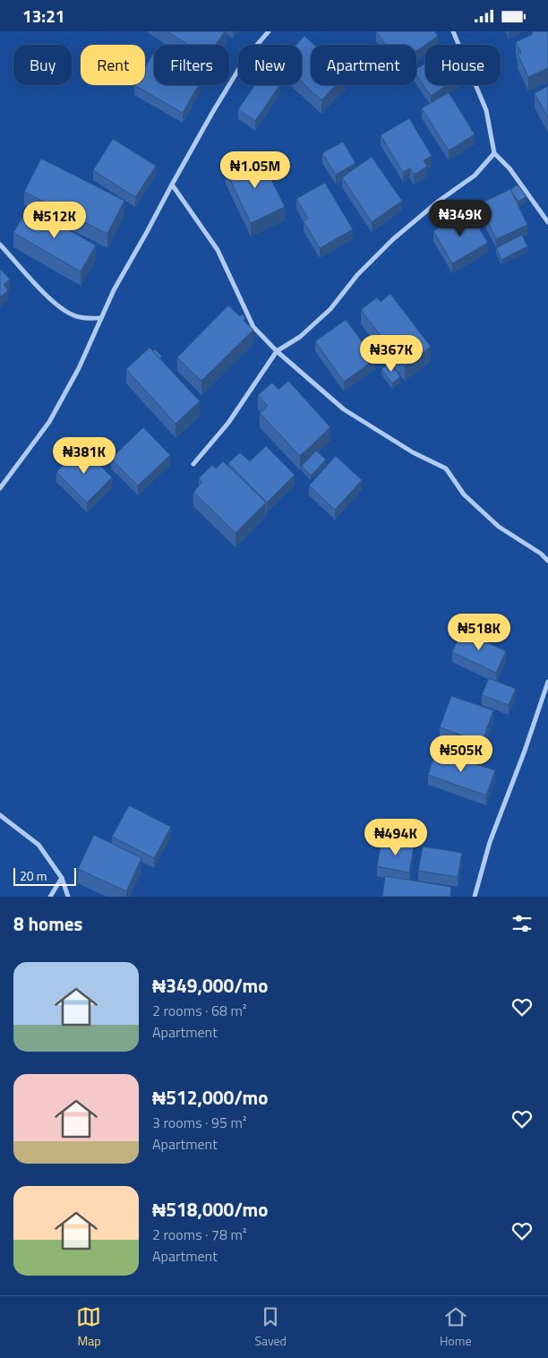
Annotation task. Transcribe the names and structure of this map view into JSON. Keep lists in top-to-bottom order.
{
  "scale_bar": "20 m",
  "page": {
    "status": "13:21",
    "chip": [
      "Buy",
      "Rent",
      "Filters",
      "New",
      "Apartment",
      "House"
    ],
    "price": [
      "₦1.05M",
      "₦349K",
      "₦512K",
      "₦367K",
      "₦381K",
      "₦518K",
      "₦505K",
      "₦494K"
    ],
    "scale": "20 m",
    "heading": "8 homes",
    "list": [
      {
        "name": "₦349,000/mo",
        "note": "2 rooms · 68 m² · Apartment"
      },
      {
        "name": "₦512,000/mo",
        "note": "3 rooms · 95 m² · Apartment"
      },
      {
        "name": "₦518,000/mo",
        "note": "2 rooms · 78 m² · Apartment"
      }
    ],
    "tabs": ["Map", "Saved", "Home"]
  }
}
